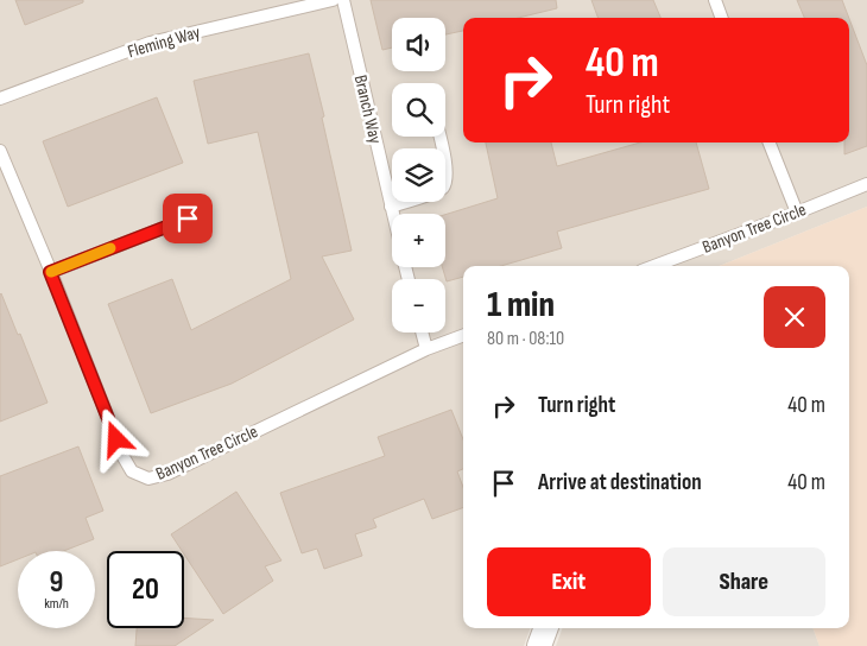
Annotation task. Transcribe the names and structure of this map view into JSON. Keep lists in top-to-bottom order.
{
  "streets": {
    "lane": ["Fleming Way", "Branch Way", "Banyon Tree Circle"]
  },
  "page": {
    "map_buttons": ["+", "−"],
    "turn": ["40 m", "Turn right"],
    "heading": ["1 min", "80 m · 08:10"],
    "list": [
      {
        "name": "Turn right",
        "value": "40 m"
      },
      {
        "name": "Arrive at destination",
        "value": "40 m"
      }
    ],
    "buttons": ["Exit", "Share"],
    "speed": "9 km/h",
    "limit": "20"
  }
}
